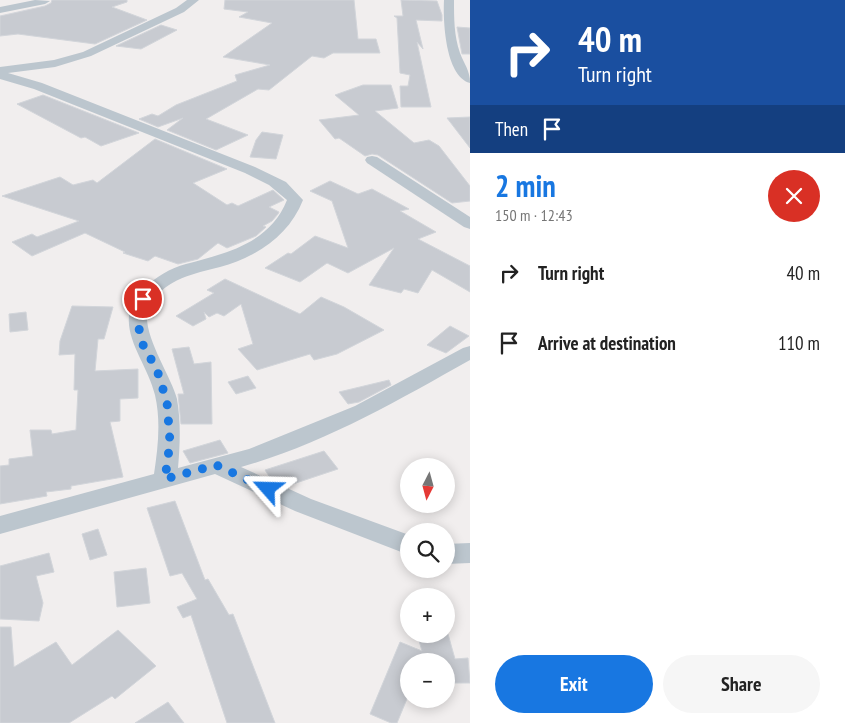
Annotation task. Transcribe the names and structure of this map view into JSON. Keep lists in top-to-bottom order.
{
  "north": "bottom",
  "page": {
    "turn": ["40 m", "Turn right"],
    "then": "Then",
    "heading": ["2 min", "150 m · 12:43"],
    "list": [
      {
        "name": "Turn right",
        "value": "40 m"
      },
      {
        "name": "Arrive at destination",
        "value": "110 m"
      }
    ],
    "map_buttons": ["+", "−"],
    "buttons": ["Exit", "Share"]
  }
}
